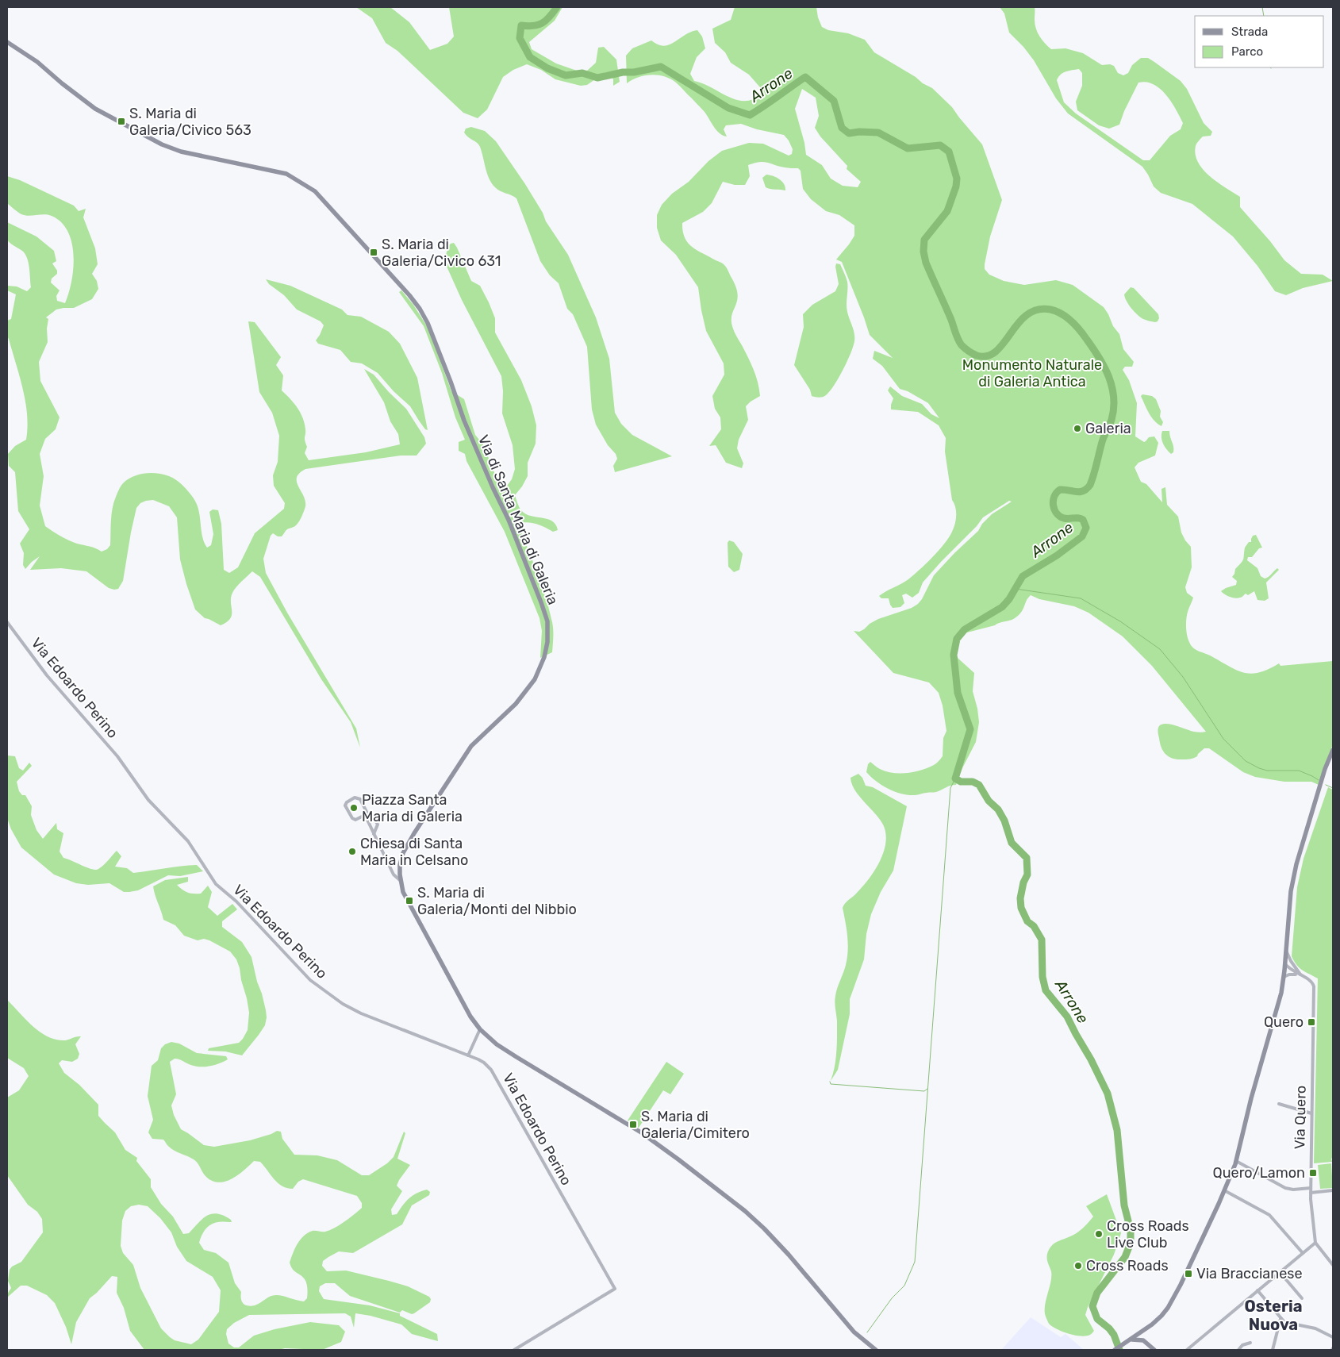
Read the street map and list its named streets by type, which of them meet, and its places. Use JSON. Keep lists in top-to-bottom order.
{
  "streets": {
    "street": ["Via di Santa Maria di Galeria", "Via Edoardo Perino", "Via Quero"]
  },
  "districts": ["Osteria Nuova"],
  "water": ["Arrone"],
  "parks": ["Monumento Naturale di Galeria Antica"],
  "places": {
    "transit": [
      "S. Maria di Galeria/Civico 563",
      "S. Maria di Galeria/Civico 631",
      "S. Maria di Galeria/Monti del Nibbio",
      "Quero",
      "S. Maria di Galeria/Cimitero",
      "Quero/Lamon",
      "Via Braccianese"
    ],
    "other": [
      "Galeria",
      "Piazza Santa Maria di Galeria",
      "Chiesa di Santa Maria in Celsano",
      "Cross Roads Live Club",
      "Cross Roads"
    ]
  },
  "legend": ["Strada", "Parco"]
}
